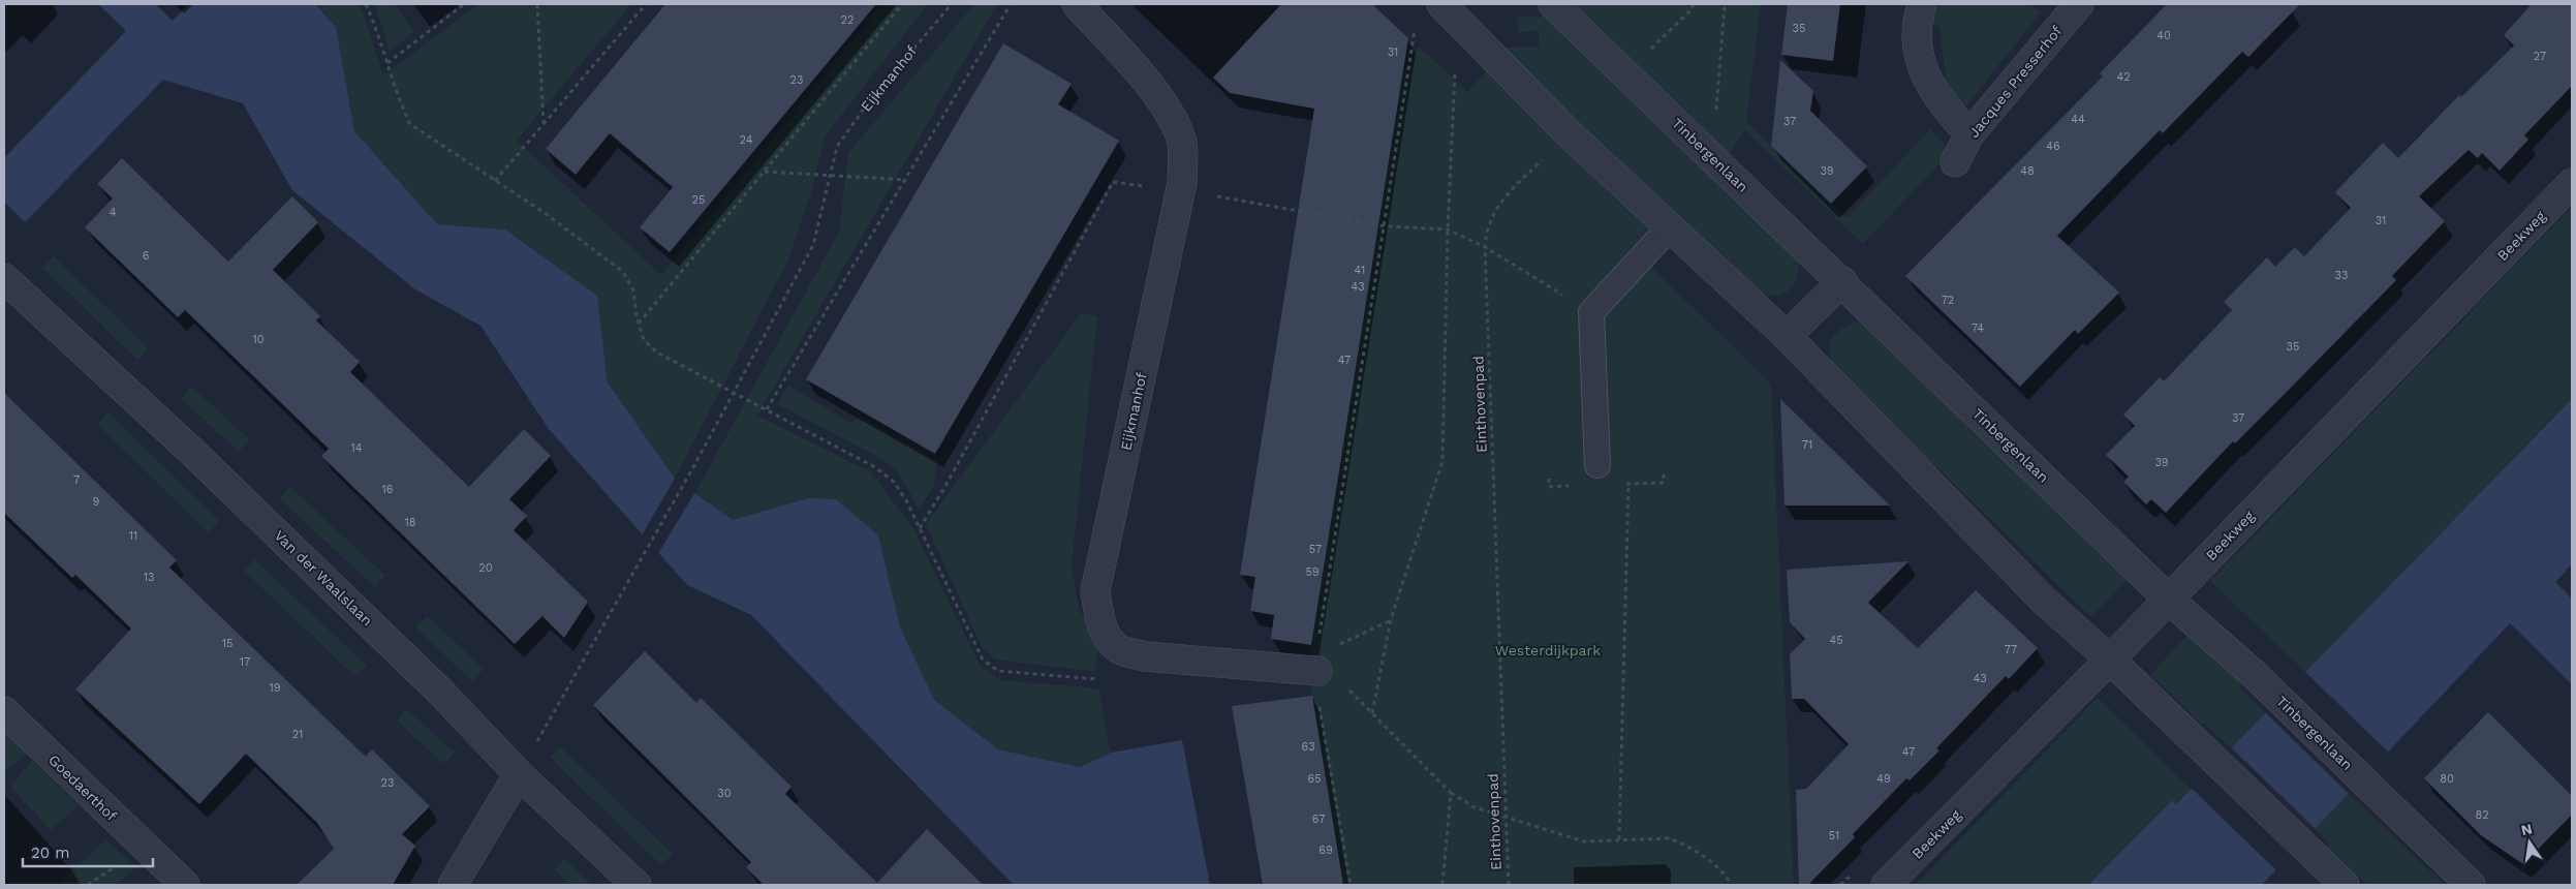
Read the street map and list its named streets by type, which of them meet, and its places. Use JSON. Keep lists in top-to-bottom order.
{
  "streets": {
    "street": [
      "Eijkmanhof",
      "Jacques Presserhof",
      "Tinbergenlaan",
      "Beekweg",
      "Van der Waalslaan",
      "Goedaerthof"
    ],
    "path": ["Einthovenpad"]
  },
  "crossings": [
    ["Eijkmanhof", "Van der Waalslaan"],
    ["Tinbergenlaan", "Beekweg"]
  ],
  "parks": ["Westerdijkpark"],
  "house_numbers": [
    "22",
    "35",
    "40",
    "31",
    "27",
    "42",
    "23",
    "44",
    "37",
    "24",
    "46",
    "39",
    "48",
    "25",
    "4",
    "31",
    "6",
    "41",
    "33",
    "43",
    "72",
    "74",
    "10",
    "35",
    "47",
    "37",
    "71",
    "14",
    "39",
    "7",
    "16",
    "9",
    "18",
    "11",
    "57",
    "20",
    "59",
    "13",
    "45",
    "15",
    "77",
    "17",
    "43",
    "19",
    "21",
    "63",
    "47",
    "65",
    "49",
    "80",
    "23",
    "30",
    "82",
    "67",
    "51",
    "69"
  ],
  "scale_bar": "20 m",
  "north": "top"
}
